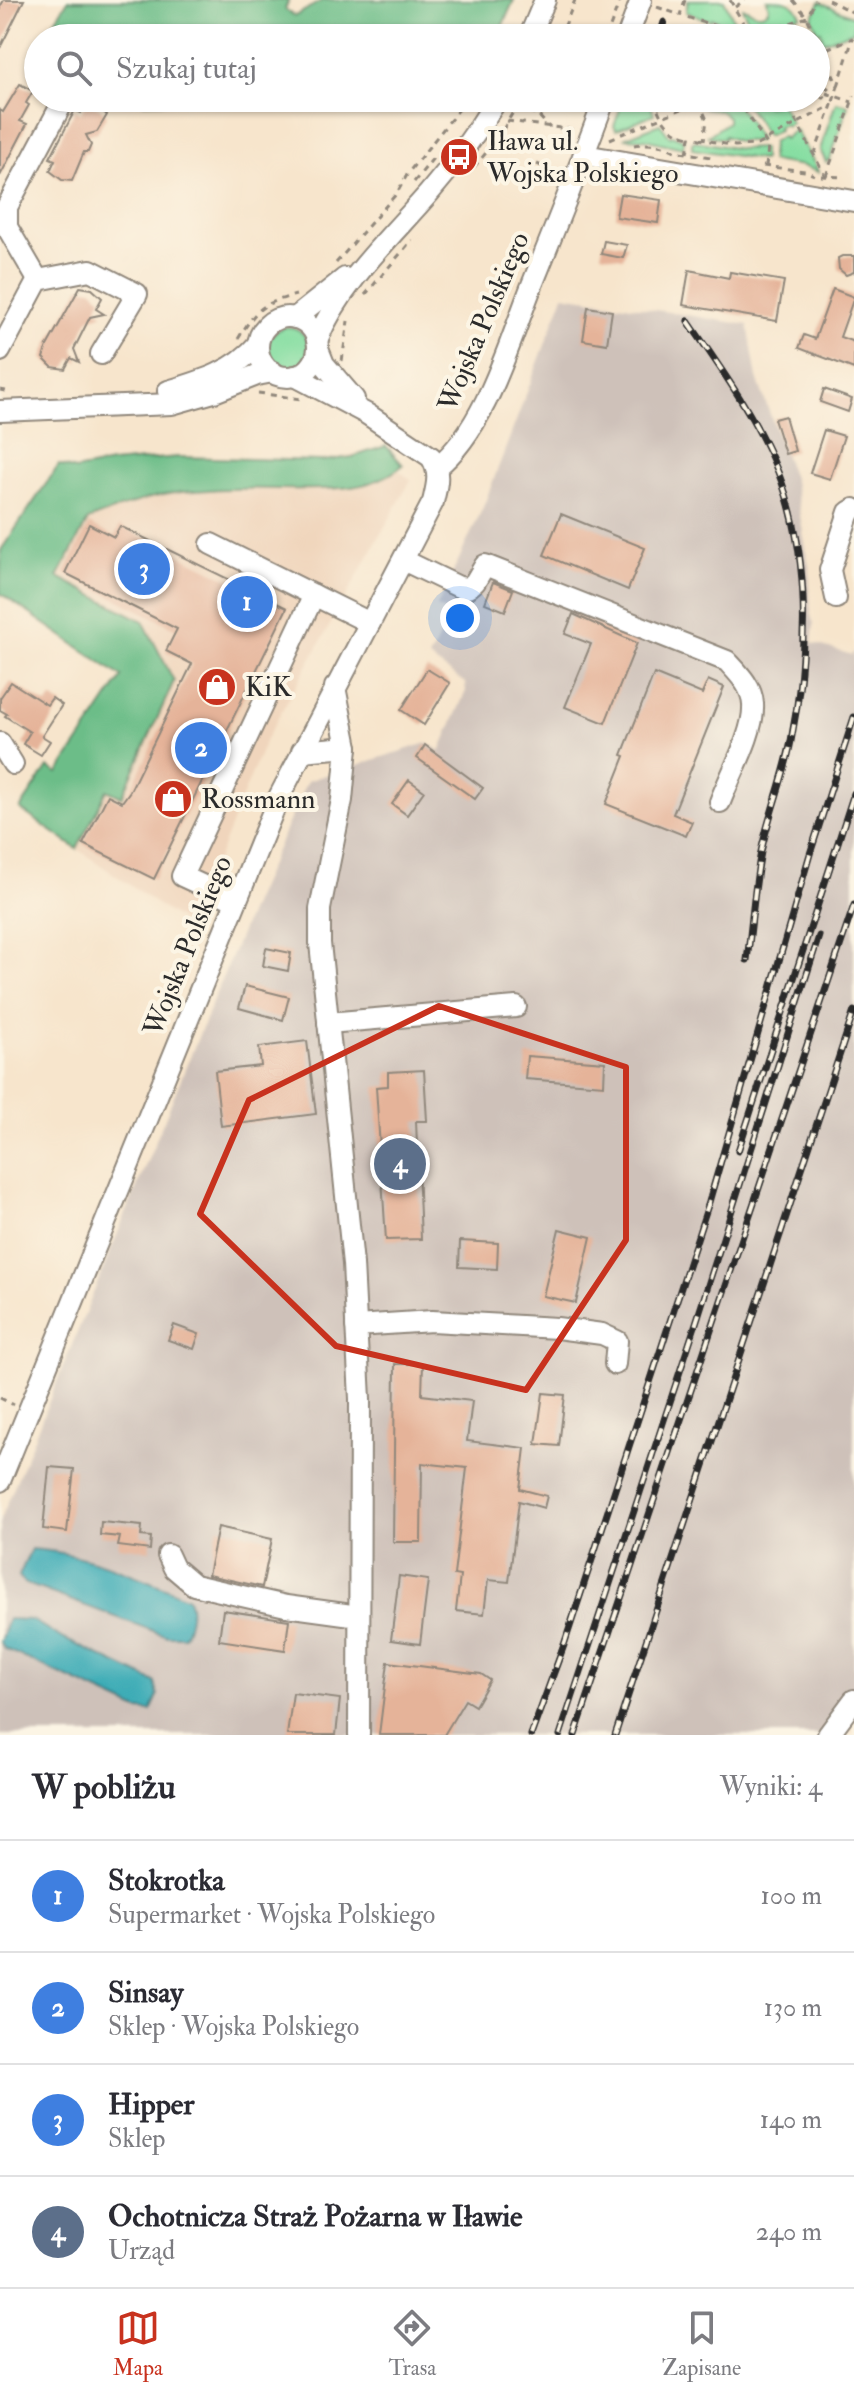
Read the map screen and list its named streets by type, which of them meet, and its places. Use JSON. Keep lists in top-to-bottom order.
{
  "streets": {
    "street": ["Wojska Polskiego"]
  },
  "places": {
    "bus stop": ["Iława ul. Wojska Polskiego"],
    "shop": ["KiK", "Rossmann"]
  },
  "page": {
    "search": "Szukaj tutaj",
    "pins": [
      "3",
      "1",
      "2",
      "4"
    ],
    "heading": ["W pobliżu", "Wyniki: 4"],
    "list": [
      {
        "mark": "1",
        "name": "Stokrotka",
        "note": "Supermarket · Wojska Polskiego",
        "value": "100 m"
      },
      {
        "mark": "2",
        "name": "Sinsay",
        "note": "Sklep · Wojska Polskiego",
        "value": "130 m"
      },
      {
        "mark": "3",
        "name": "Hipper",
        "note": "Sklep",
        "value": "140 m"
      },
      {
        "mark": "4",
        "name": "Ochotnicza Straż Pożarna w Iławie",
        "note": "Urząd",
        "value": "240 m"
      }
    ],
    "nav": ["Mapa", "Trasa", "Zapisane"]
  }
}
